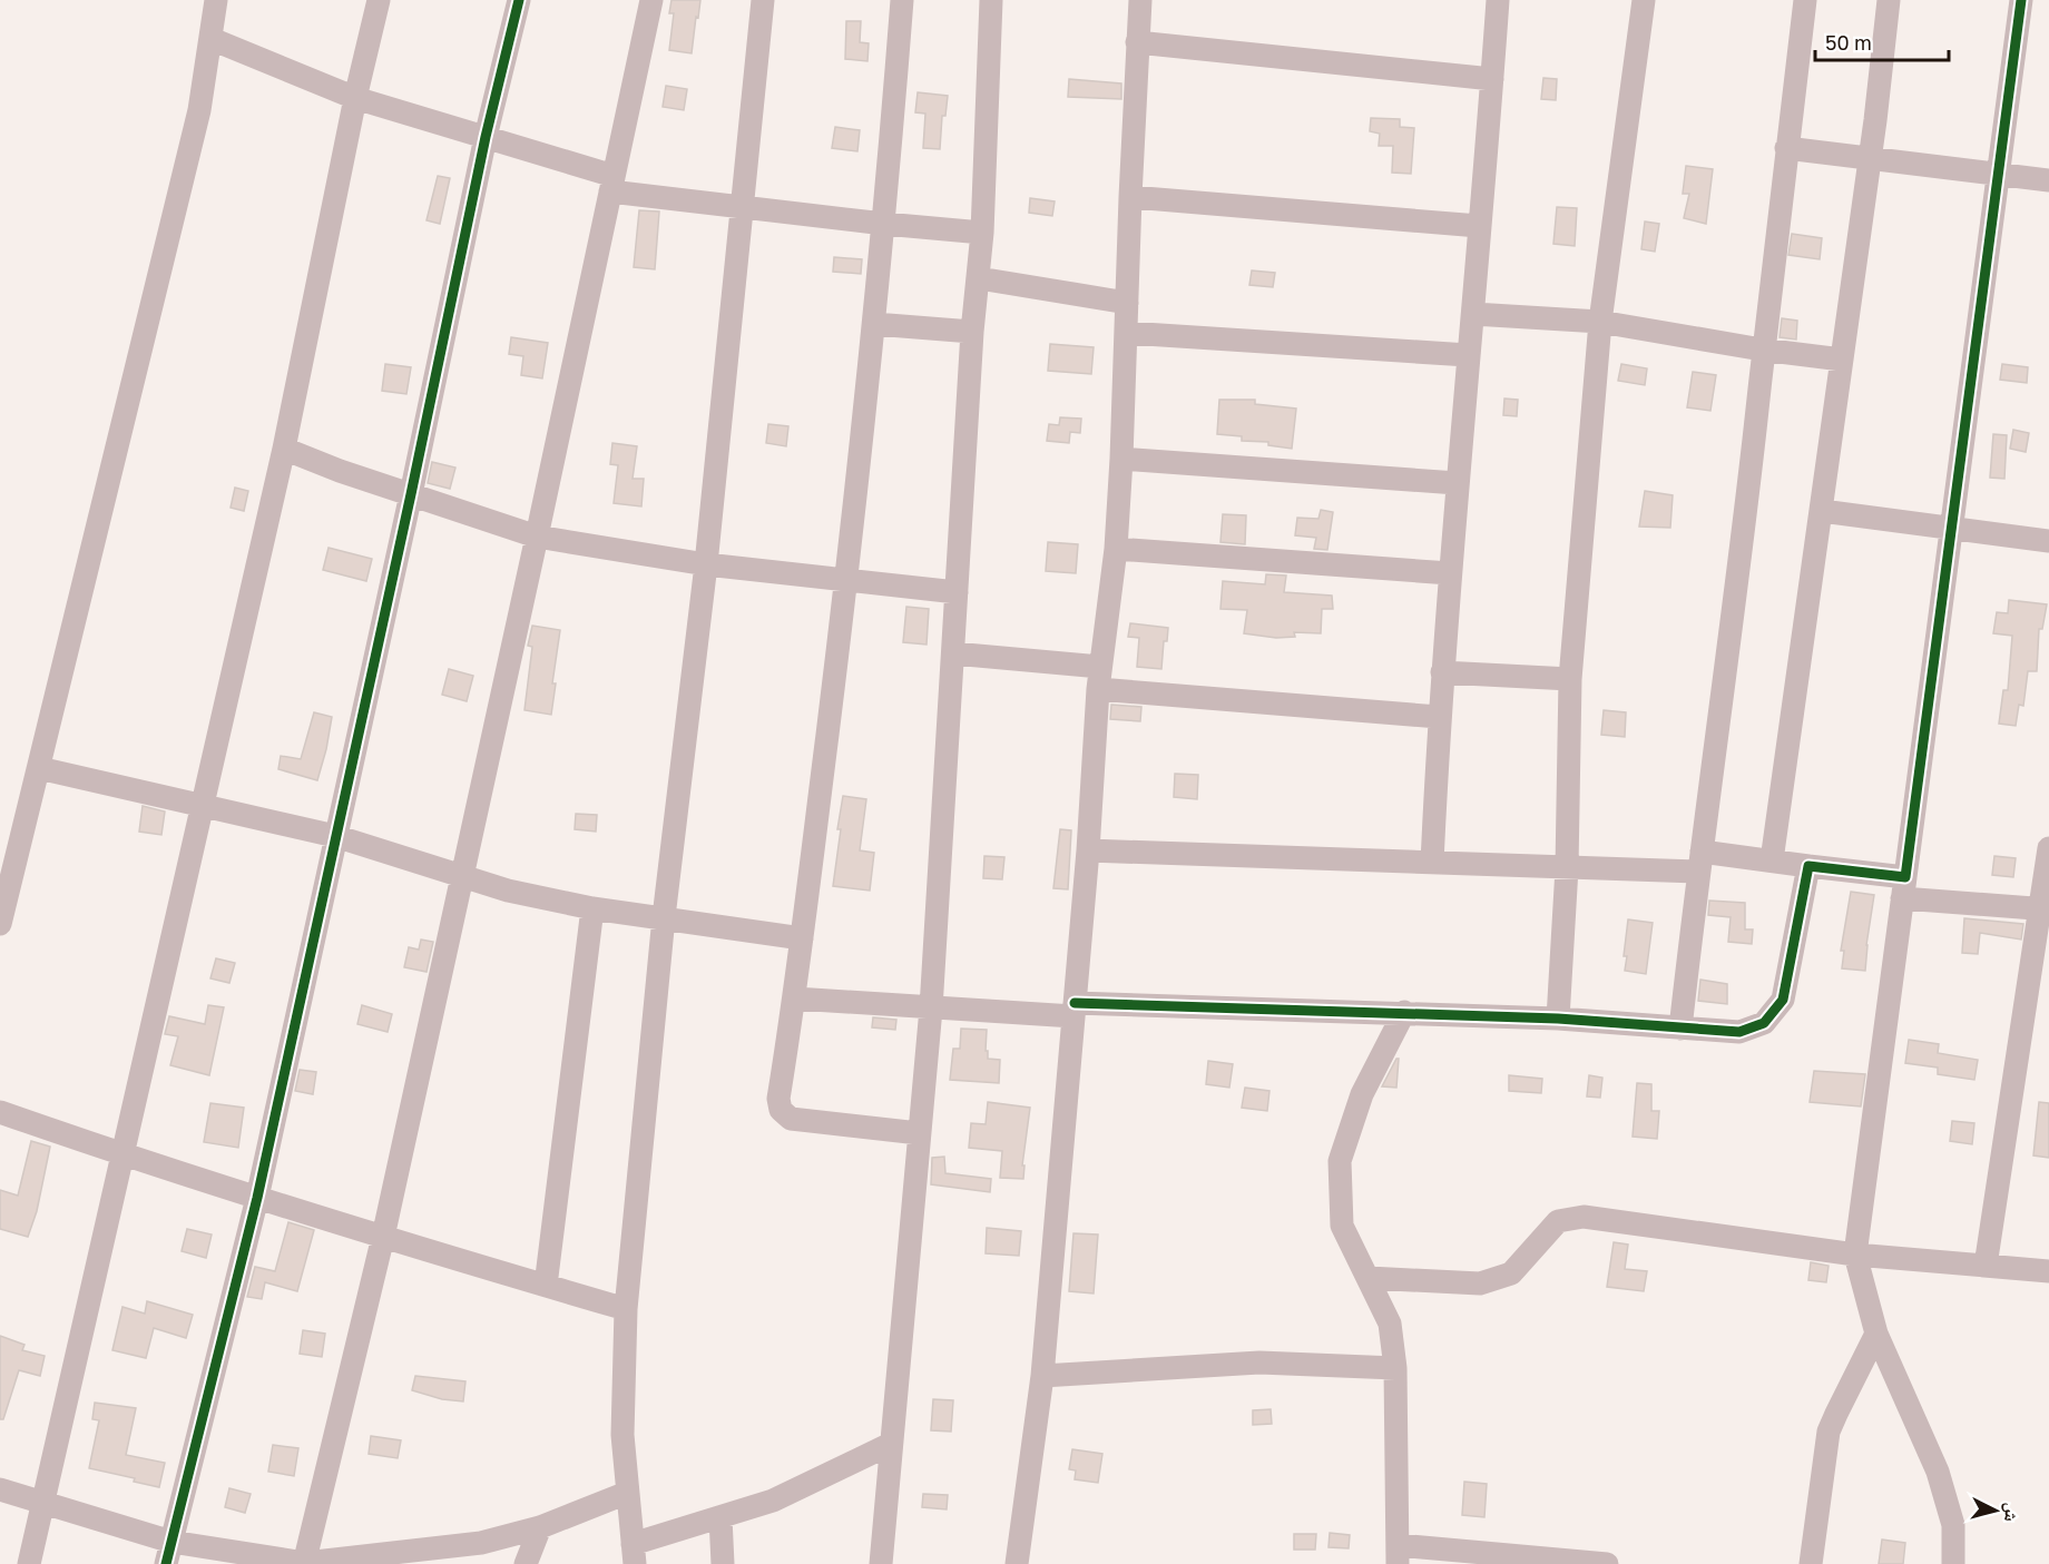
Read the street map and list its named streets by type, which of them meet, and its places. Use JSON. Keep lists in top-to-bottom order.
{
  "scale_bar": "50 m",
  "north": "right"
}
